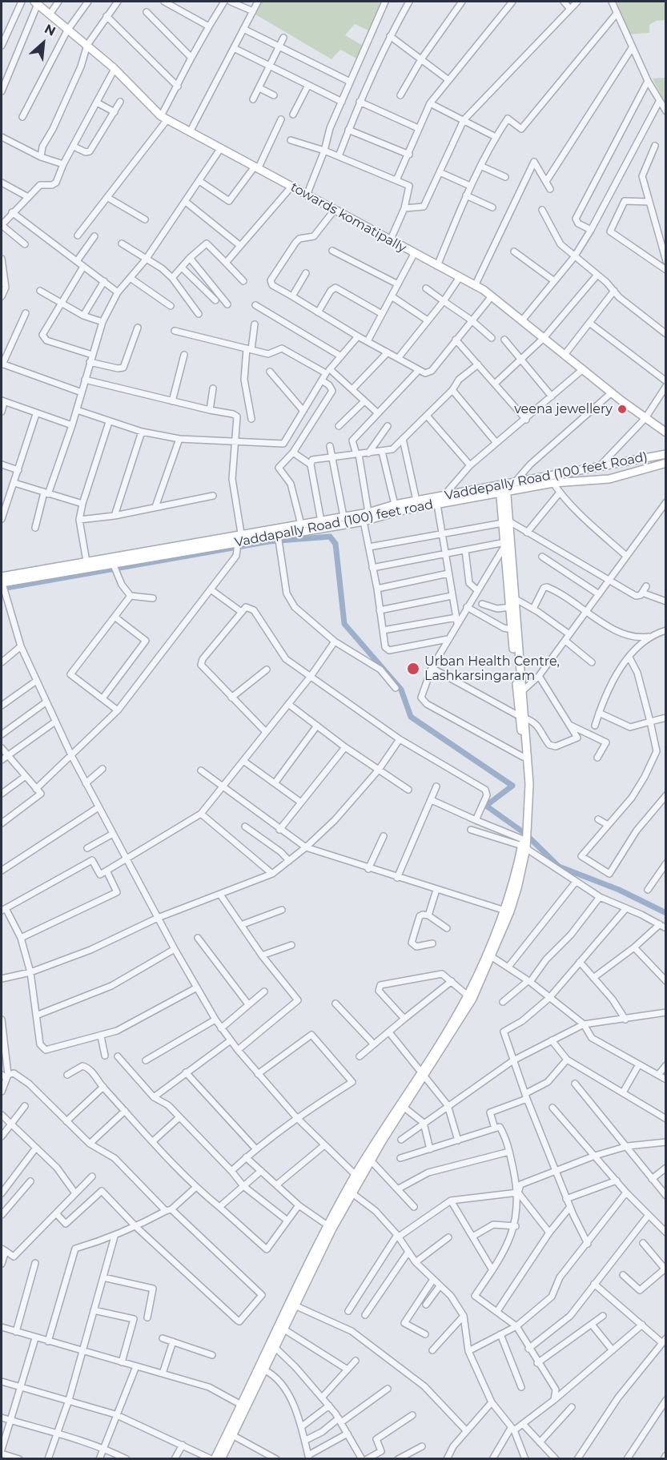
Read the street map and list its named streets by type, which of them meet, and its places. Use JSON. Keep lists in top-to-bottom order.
{
  "streets": {
    "street": ["towards komatipally", "Vaddepally Road (100 feet Road)", "Vaddapally Road (100) feet road"]
  },
  "crossings": [
    ["Vaddepally Road (100 feet Road)", "Vaddapally Road (100) feet road"]
  ],
  "places": ["veena jewellery", "Urban Health Centre, Lashkarsingaram"],
  "north": "top right"
}
